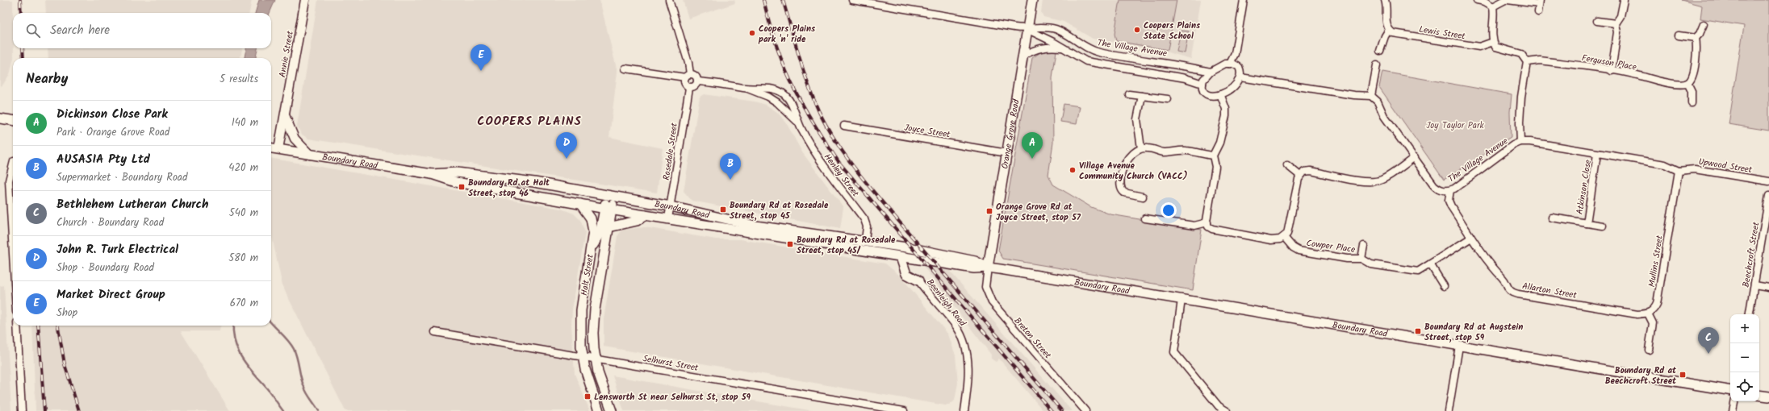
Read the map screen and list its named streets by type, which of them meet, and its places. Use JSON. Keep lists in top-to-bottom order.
{
  "streets": {
    "main road": ["Orange Grove Road", "Boundary Road", "Halt Street"],
    "street": [
      "Lewis Street",
      "The Village Avenue",
      "Annie Street",
      "Ferguson Place",
      "Joyce Street",
      "Rosedale Street",
      "Upwood Street",
      "Henley Street",
      "Atkinson Close",
      "Cowper Place",
      "Beechcroft Street",
      "Mullins Street",
      "Allarton Street",
      "Beenleigh Road",
      "Breton Street",
      "Selhurst Street"
    ]
  },
  "crossings": [
    ["The Village Avenue", "Orange Grove Road"],
    ["The Village Avenue", "Upwood Street"],
    ["The Village Avenue", "Atkinson Close"],
    ["The Village Avenue", "Mullins Street"],
    ["The Village Avenue", "Allarton Street"],
    ["Annie Street", "Boundary Road"],
    ["Joyce Street", "Orange Grove Road"],
    ["Orange Grove Road", "Boundary Road"],
    ["Orange Grove Road", "Breton Street"],
    ["Rosedale Street", "Boundary Road"],
    ["Rosedale Street", "Henley Street"],
    ["Boundary Road", "Henley Street"],
    ["Boundary Road", "Halt Street"],
    ["Boundary Road", "Breton Street"],
    ["Upwood Street", "Mullins Street"],
    ["Cowper Place", "Allarton Street"],
    ["Mullins Street", "Allarton Street"],
    ["Halt Street", "Selhurst Street"]
  ],
  "districts": ["COOPERS PLAINS"],
  "parks": ["Joy Taylor Park"],
  "places": {
    "other": ["Coopers Plains State School", "Coopers Plains park 'n' ride", "Village Avenue Community Church (VACC)"],
    "transit": [
      "Boundary Rd at Halt Street, stop 46",
      "Boundary Rd at Rosedale Street, stop 45",
      "Orange Grove Rd at Joyce Street, stop 57",
      "Boundary Rd at Rosedale Street, stop 45/",
      "Boundary Rd at Augstein Street, stop 59",
      "Boundary Rd at Beechcroft Street",
      "Lensworth St near Selhurst St, stop 59"
    ]
  },
  "page": {
    "search": "Search here",
    "pins": [
      "E",
      "A",
      "D",
      "B",
      "C"
    ],
    "heading": ["Nearby", "5 results"],
    "list": [
      {
        "mark": "A",
        "name": "Dickinson Close Park",
        "note": "Park · Orange Grove Road",
        "value": "140 m"
      },
      {
        "mark": "B",
        "name": "AUSASIA Pty Ltd",
        "note": "Supermarket · Boundary Road",
        "value": "420 m"
      },
      {
        "mark": "C",
        "name": "Bethlehem Lutheran Church",
        "note": "Church · Boundary Road",
        "value": "540 m"
      },
      {
        "mark": "D",
        "name": "John R. Turk Electrical",
        "note": "Shop · Boundary Road",
        "value": "580 m"
      },
      {
        "mark": "E",
        "name": "Market Direct Group",
        "note": "Shop",
        "value": "670 m"
      }
    ],
    "map_buttons": ["+", "−"]
  }
}
